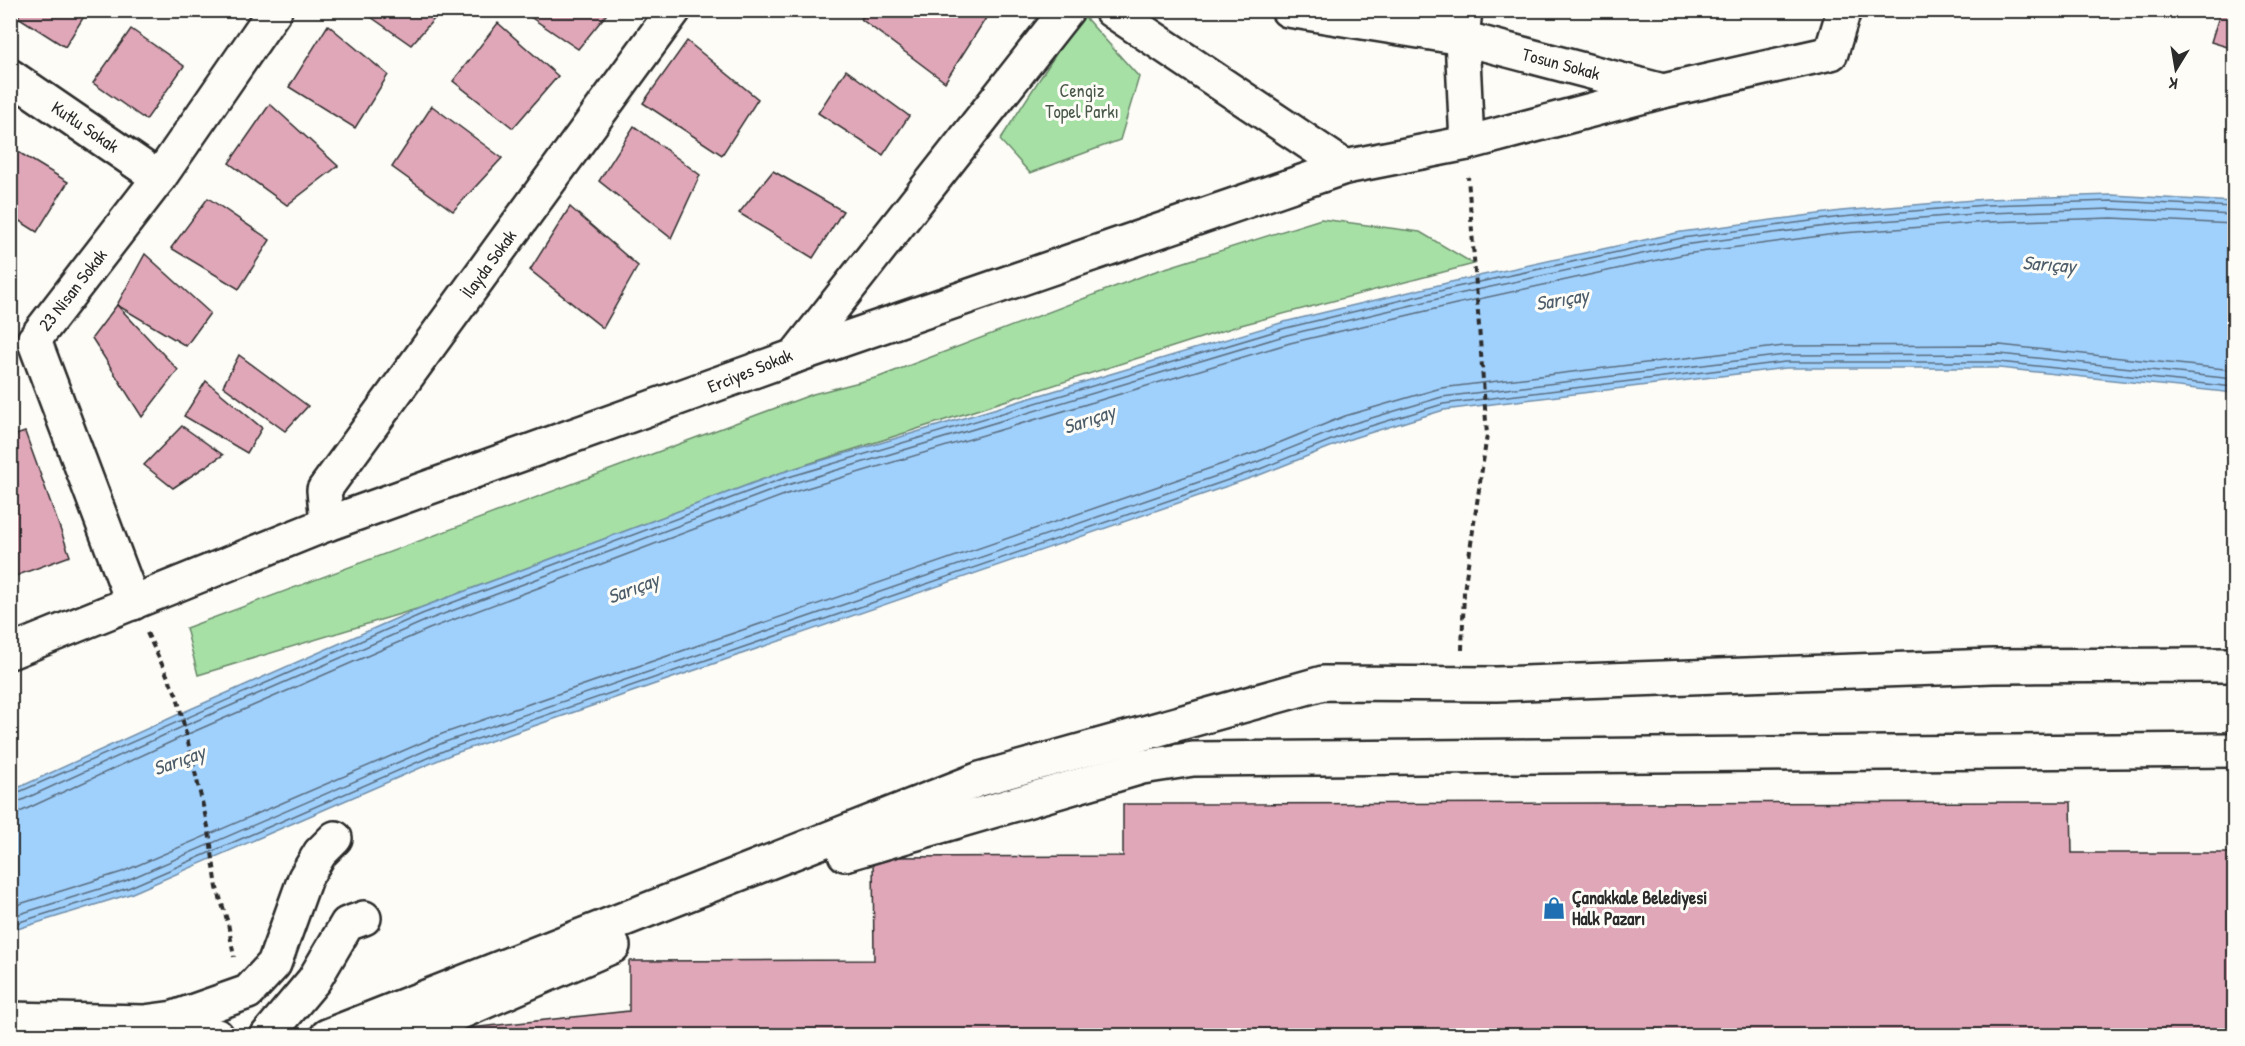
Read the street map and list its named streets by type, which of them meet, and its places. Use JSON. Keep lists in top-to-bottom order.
{
  "streets": {
    "street": [
      "Tosun Sokak",
      "Kutlu Sokak",
      "İlayda Sokak",
      "23 Nisan Sokak",
      "Erciyes Sokak"
    ]
  },
  "crossings": [
    ["Kutlu Sokak", "23 Nisan Sokak"],
    ["İlayda Sokak", "Erciyes Sokak"],
    ["23 Nisan Sokak", "Erciyes Sokak"]
  ],
  "water": ["Sarıçay"],
  "parks": ["Cengiz Topel Parkı"],
  "places": {
    "shop": ["Çanakkale Belediyesi Halk Pazarı"]
  },
  "north": "bottom"
}
